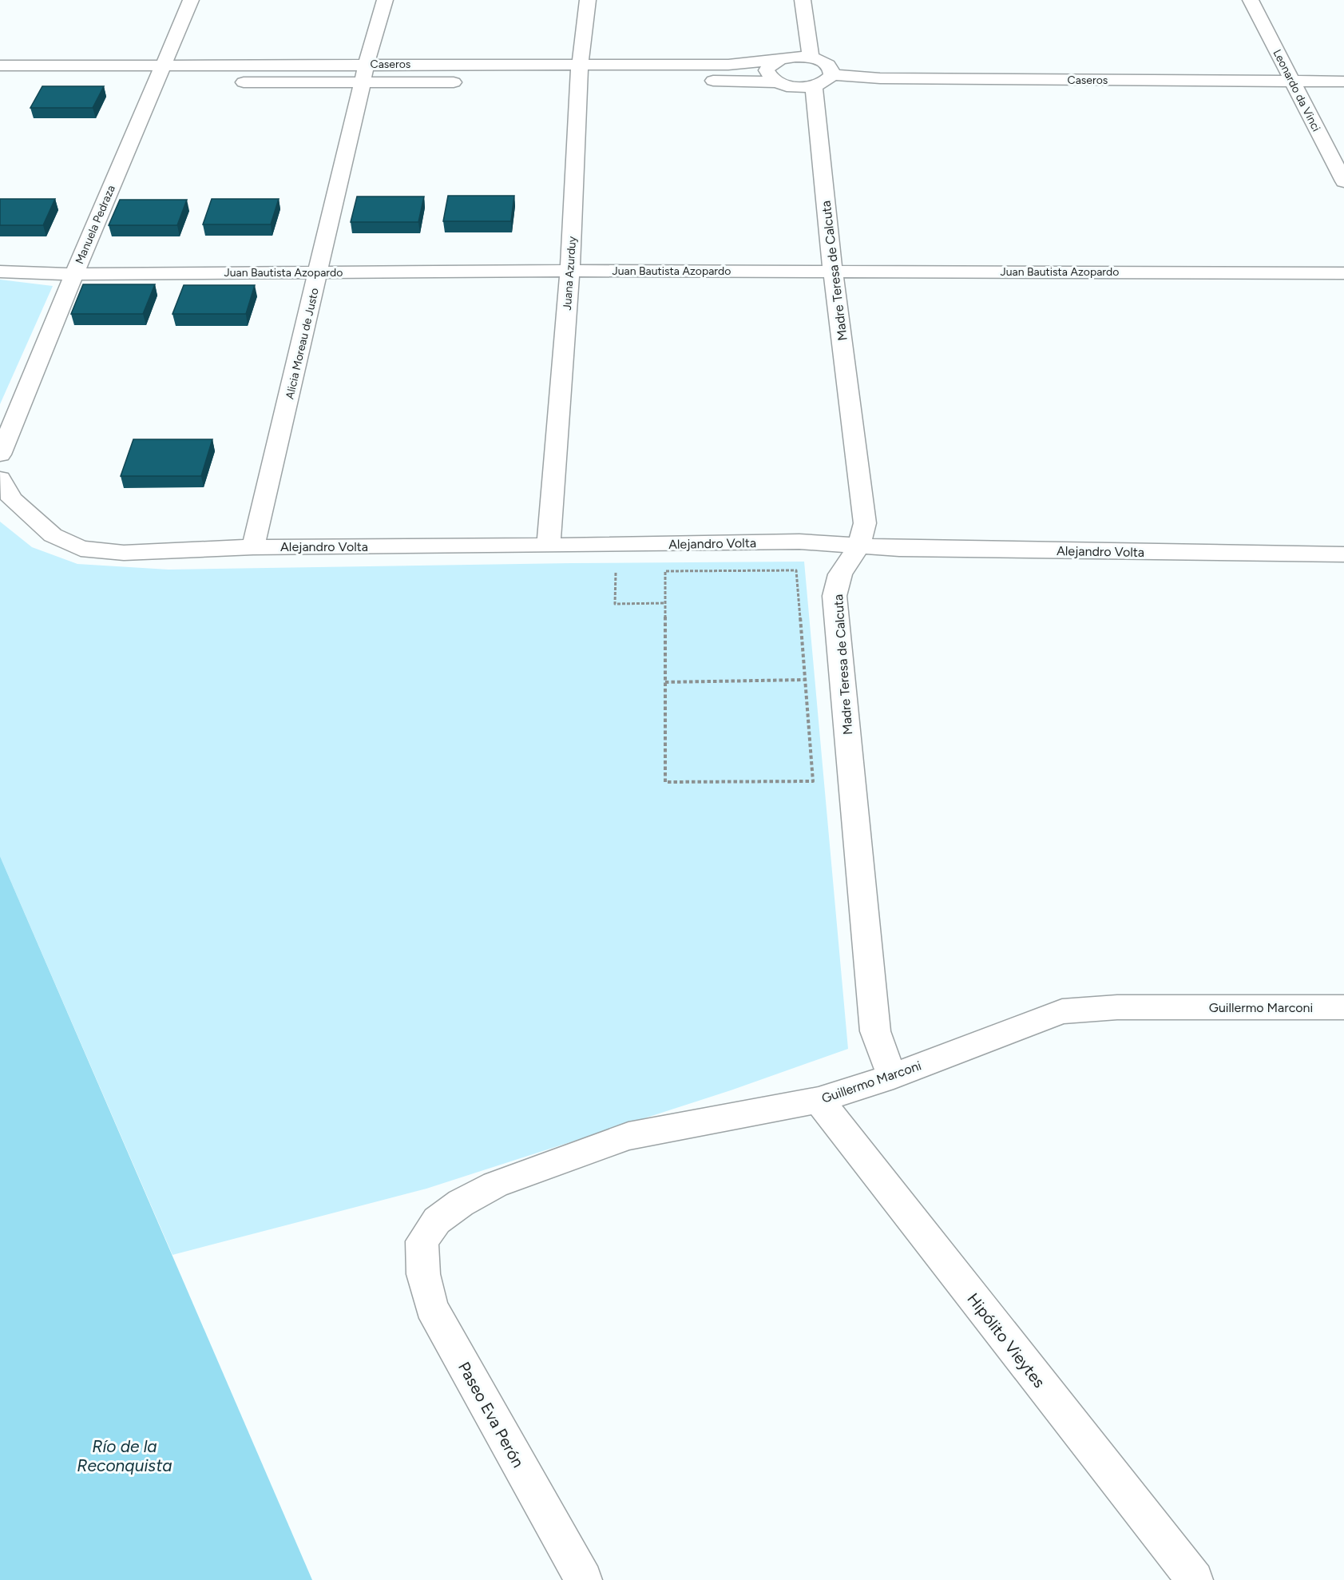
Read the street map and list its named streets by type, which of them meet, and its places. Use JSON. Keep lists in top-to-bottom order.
{
  "streets": {
    "street": [
      "Caseros",
      "Leonardo da Vinci",
      "Manuela Pedraza",
      "Juan Bautista Azopardo",
      "Madre Teresa de Calcuta",
      "Juana Azurduy",
      "Alicia Moreau de Justo",
      "Alejandro Volta",
      "Guillermo Marconi",
      "Hipólito Vieytes",
      "Paseo Eva Perón"
    ]
  },
  "crossings": [
    ["Caseros", "Leonardo da Vinci"],
    ["Caseros", "Manuela Pedraza"],
    ["Caseros", "Madre Teresa de Calcuta"],
    ["Caseros", "Juana Azurduy"],
    ["Caseros", "Alicia Moreau de Justo"],
    ["Manuela Pedraza", "Juan Bautista Azopardo"],
    ["Juan Bautista Azopardo", "Madre Teresa de Calcuta"],
    ["Juan Bautista Azopardo", "Juana Azurduy"],
    ["Juan Bautista Azopardo", "Alicia Moreau de Justo"],
    ["Madre Teresa de Calcuta", "Alejandro Volta"],
    ["Madre Teresa de Calcuta", "Guillermo Marconi"],
    ["Juana Azurduy", "Alejandro Volta"],
    ["Alicia Moreau de Justo", "Alejandro Volta"],
    ["Guillermo Marconi", "Hipólito Vieytes"],
    ["Guillermo Marconi", "Paseo Eva Perón"]
  ],
  "water": ["Río de la Reconquista"]
}
